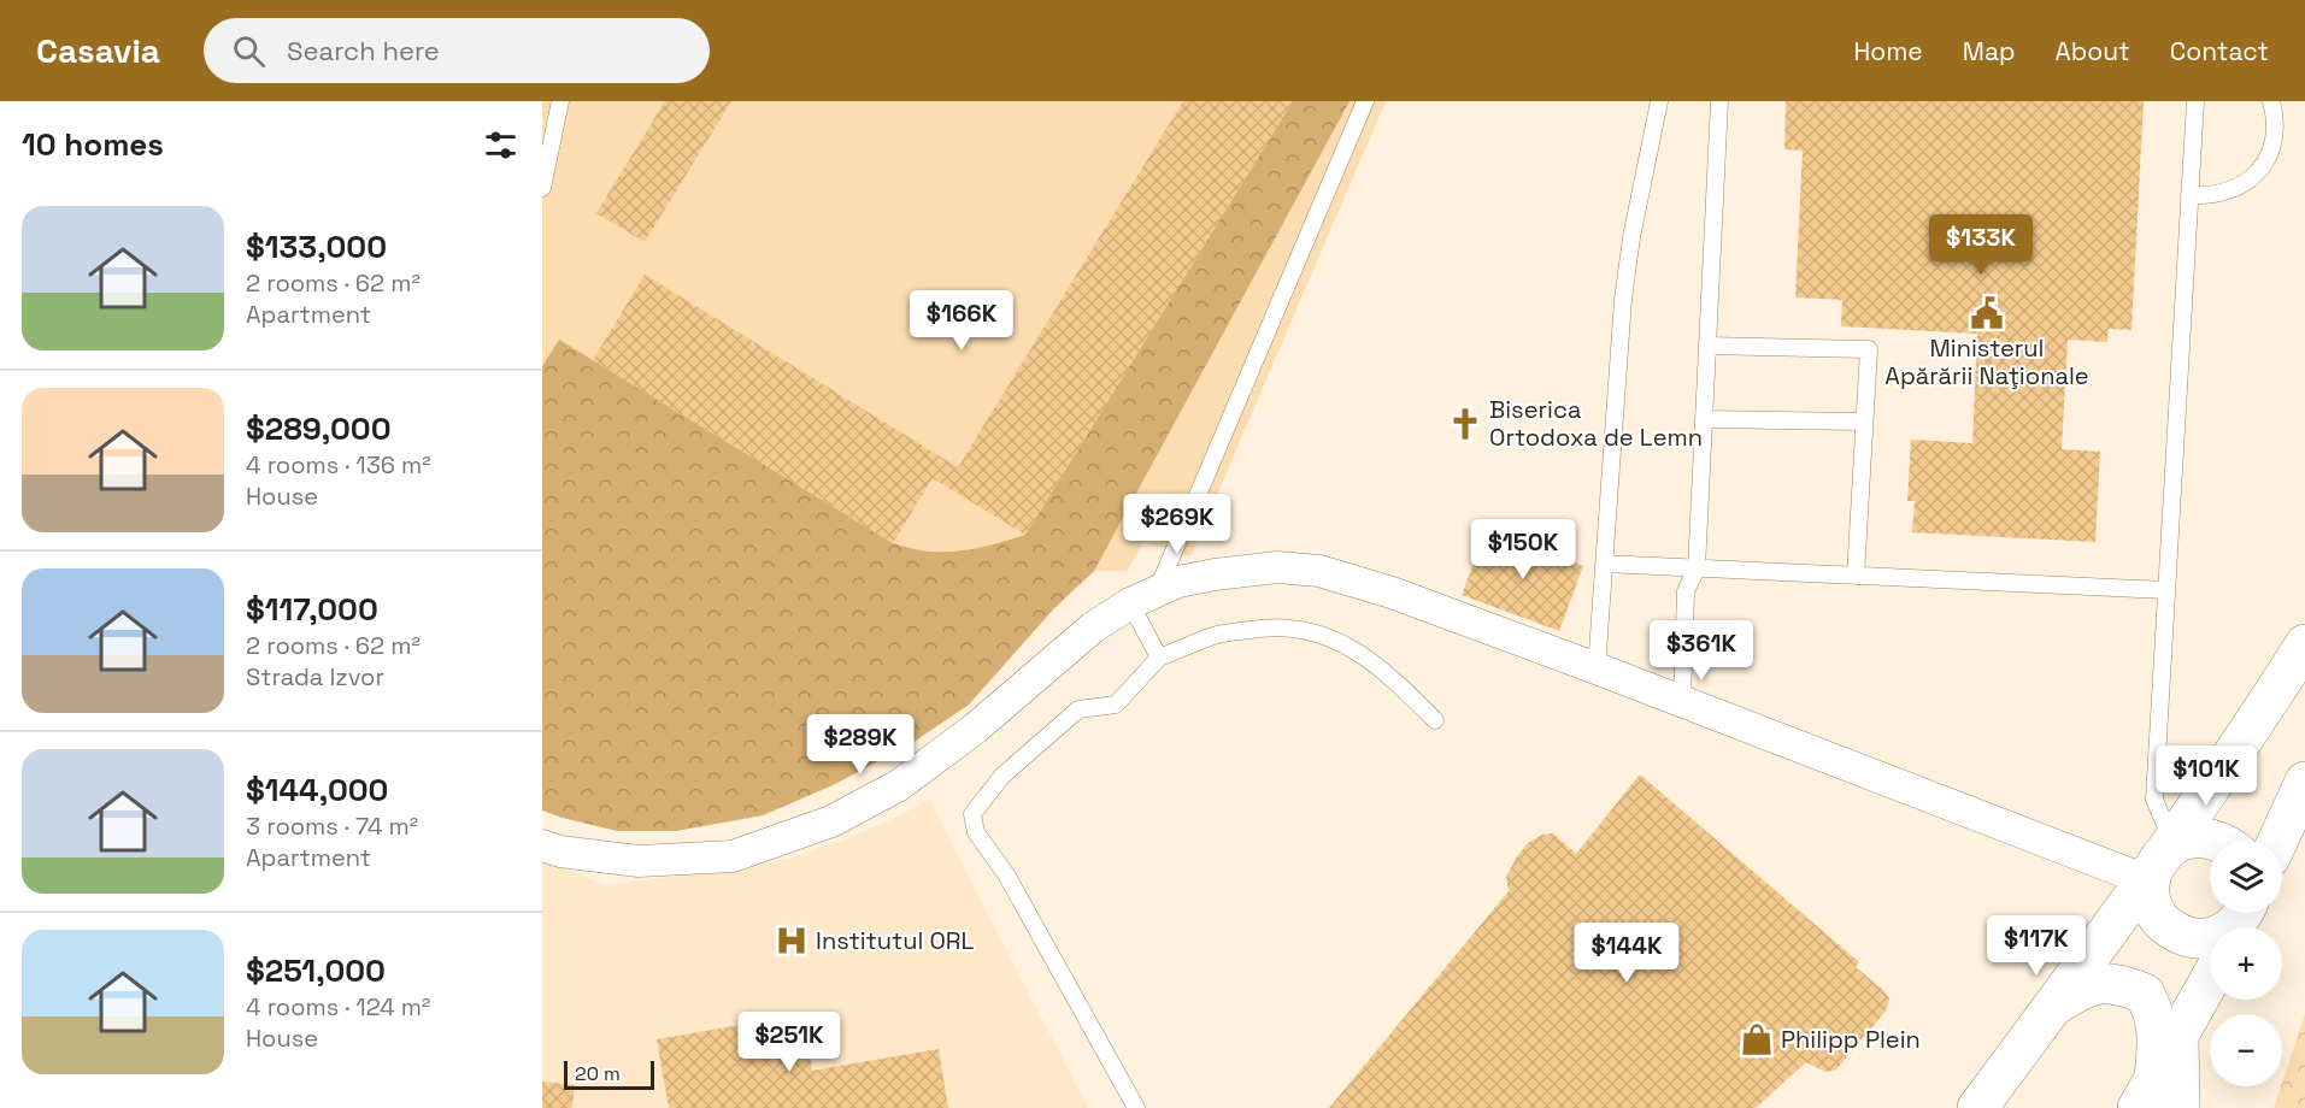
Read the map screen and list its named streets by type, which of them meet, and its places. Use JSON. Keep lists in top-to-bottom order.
{
  "places": {
    "public building": ["Ministerul Apărării Naţionale"],
    "church": ["Biserica Ortodoxa de Lemn"],
    "hospital": ["Institutul ORL"],
    "shop": ["Philipp Plein"]
  },
  "scale_bar": "20 m",
  "page": {
    "header": "Casavia",
    "search": "Search here",
    "nav": [
      "Home",
      "Map",
      "About",
      "Contact"
    ],
    "heading": "10 homes",
    "list": [
      {
        "name": "$133,000",
        "note": "2 rooms · 62 m² · Apartment"
      },
      {
        "name": "$289,000",
        "note": "4 rooms · 136 m² · House"
      },
      {
        "name": "$117,000",
        "note": "2 rooms · 62 m² · Strada Izvor"
      },
      {
        "name": "$144,000",
        "note": "3 rooms · 74 m² · Apartment"
      },
      {
        "name": "$251,000",
        "note": "4 rooms · 124 m² · House"
      }
    ],
    "price": [
      "$133K",
      "$166K",
      "$269K",
      "$150K",
      "$361K",
      "$289K",
      "$101K",
      "$117K",
      "$144K",
      "$251K"
    ],
    "map_buttons": ["+", "−"],
    "scale": "20 m"
  }
}
